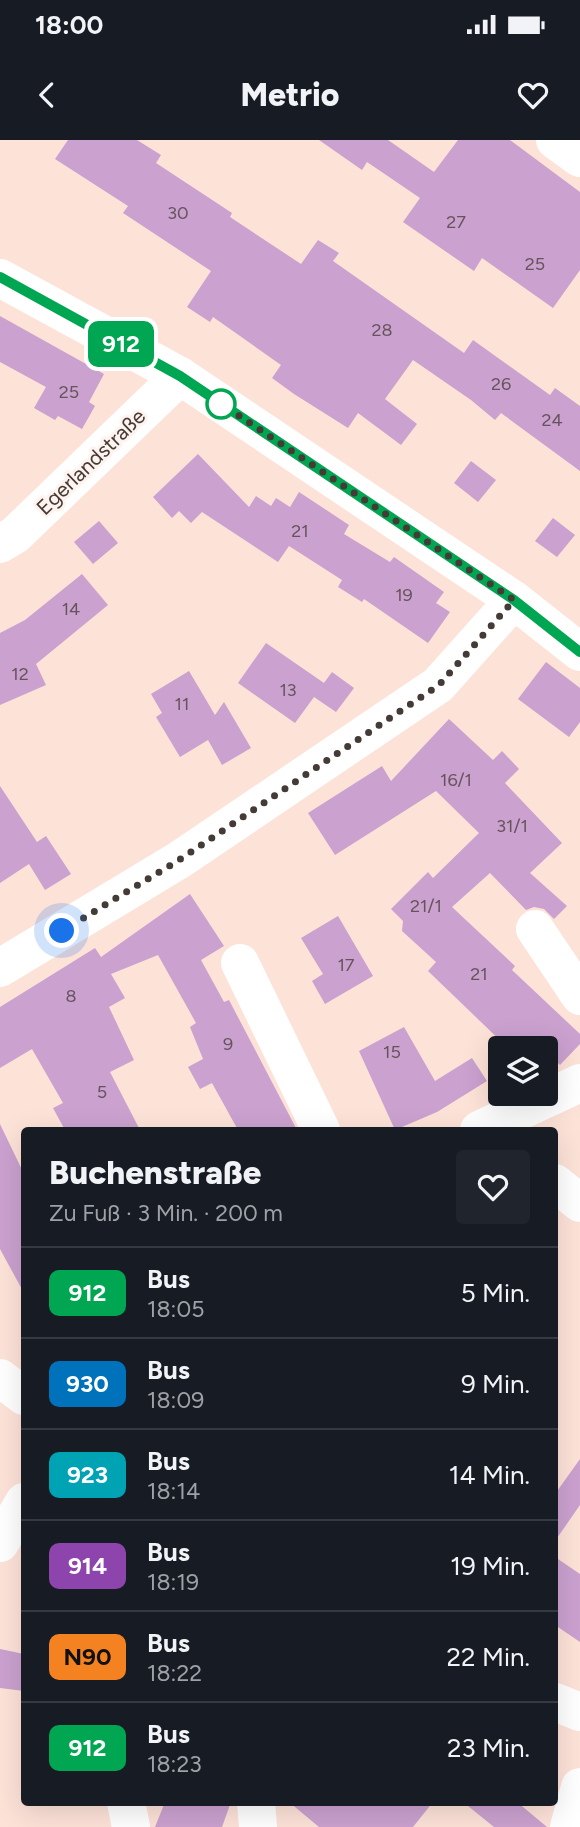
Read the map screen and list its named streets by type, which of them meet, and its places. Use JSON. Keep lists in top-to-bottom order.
{
  "streets": {
    "street": ["Egerlandstraße"]
  },
  "lines": ["bus line 912"],
  "house_numbers": [
    "30",
    "27",
    "25",
    "28",
    "26",
    "25",
    "24",
    "21",
    "19",
    "14",
    "12",
    "13",
    "11",
    "16/1",
    "31/1",
    "21/1",
    "17",
    "21",
    "8",
    "9",
    "15",
    "5"
  ],
  "page": {
    "status": "18:00",
    "header": "Metrio",
    "on_map": "912",
    "heading": ["Buchenstraße", "Zu Fuß · 3 Min. · 200 m"],
    "list": [
      {
        "mark": "912",
        "name": "Bus",
        "note": "18:05",
        "value": "5 Min."
      },
      {
        "mark": "930",
        "name": "Bus",
        "note": "18:09",
        "value": "9 Min."
      },
      {
        "mark": "923",
        "name": "Bus",
        "note": "18:14",
        "value": "14 Min."
      },
      {
        "mark": "914",
        "name": "Bus",
        "note": "18:19",
        "value": "19 Min."
      },
      {
        "mark": "N90",
        "name": "Bus",
        "note": "18:22",
        "value": "22 Min."
      },
      {
        "mark": "912",
        "name": "Bus",
        "note": "18:23",
        "value": "23 Min."
      }
    ]
  }
}
